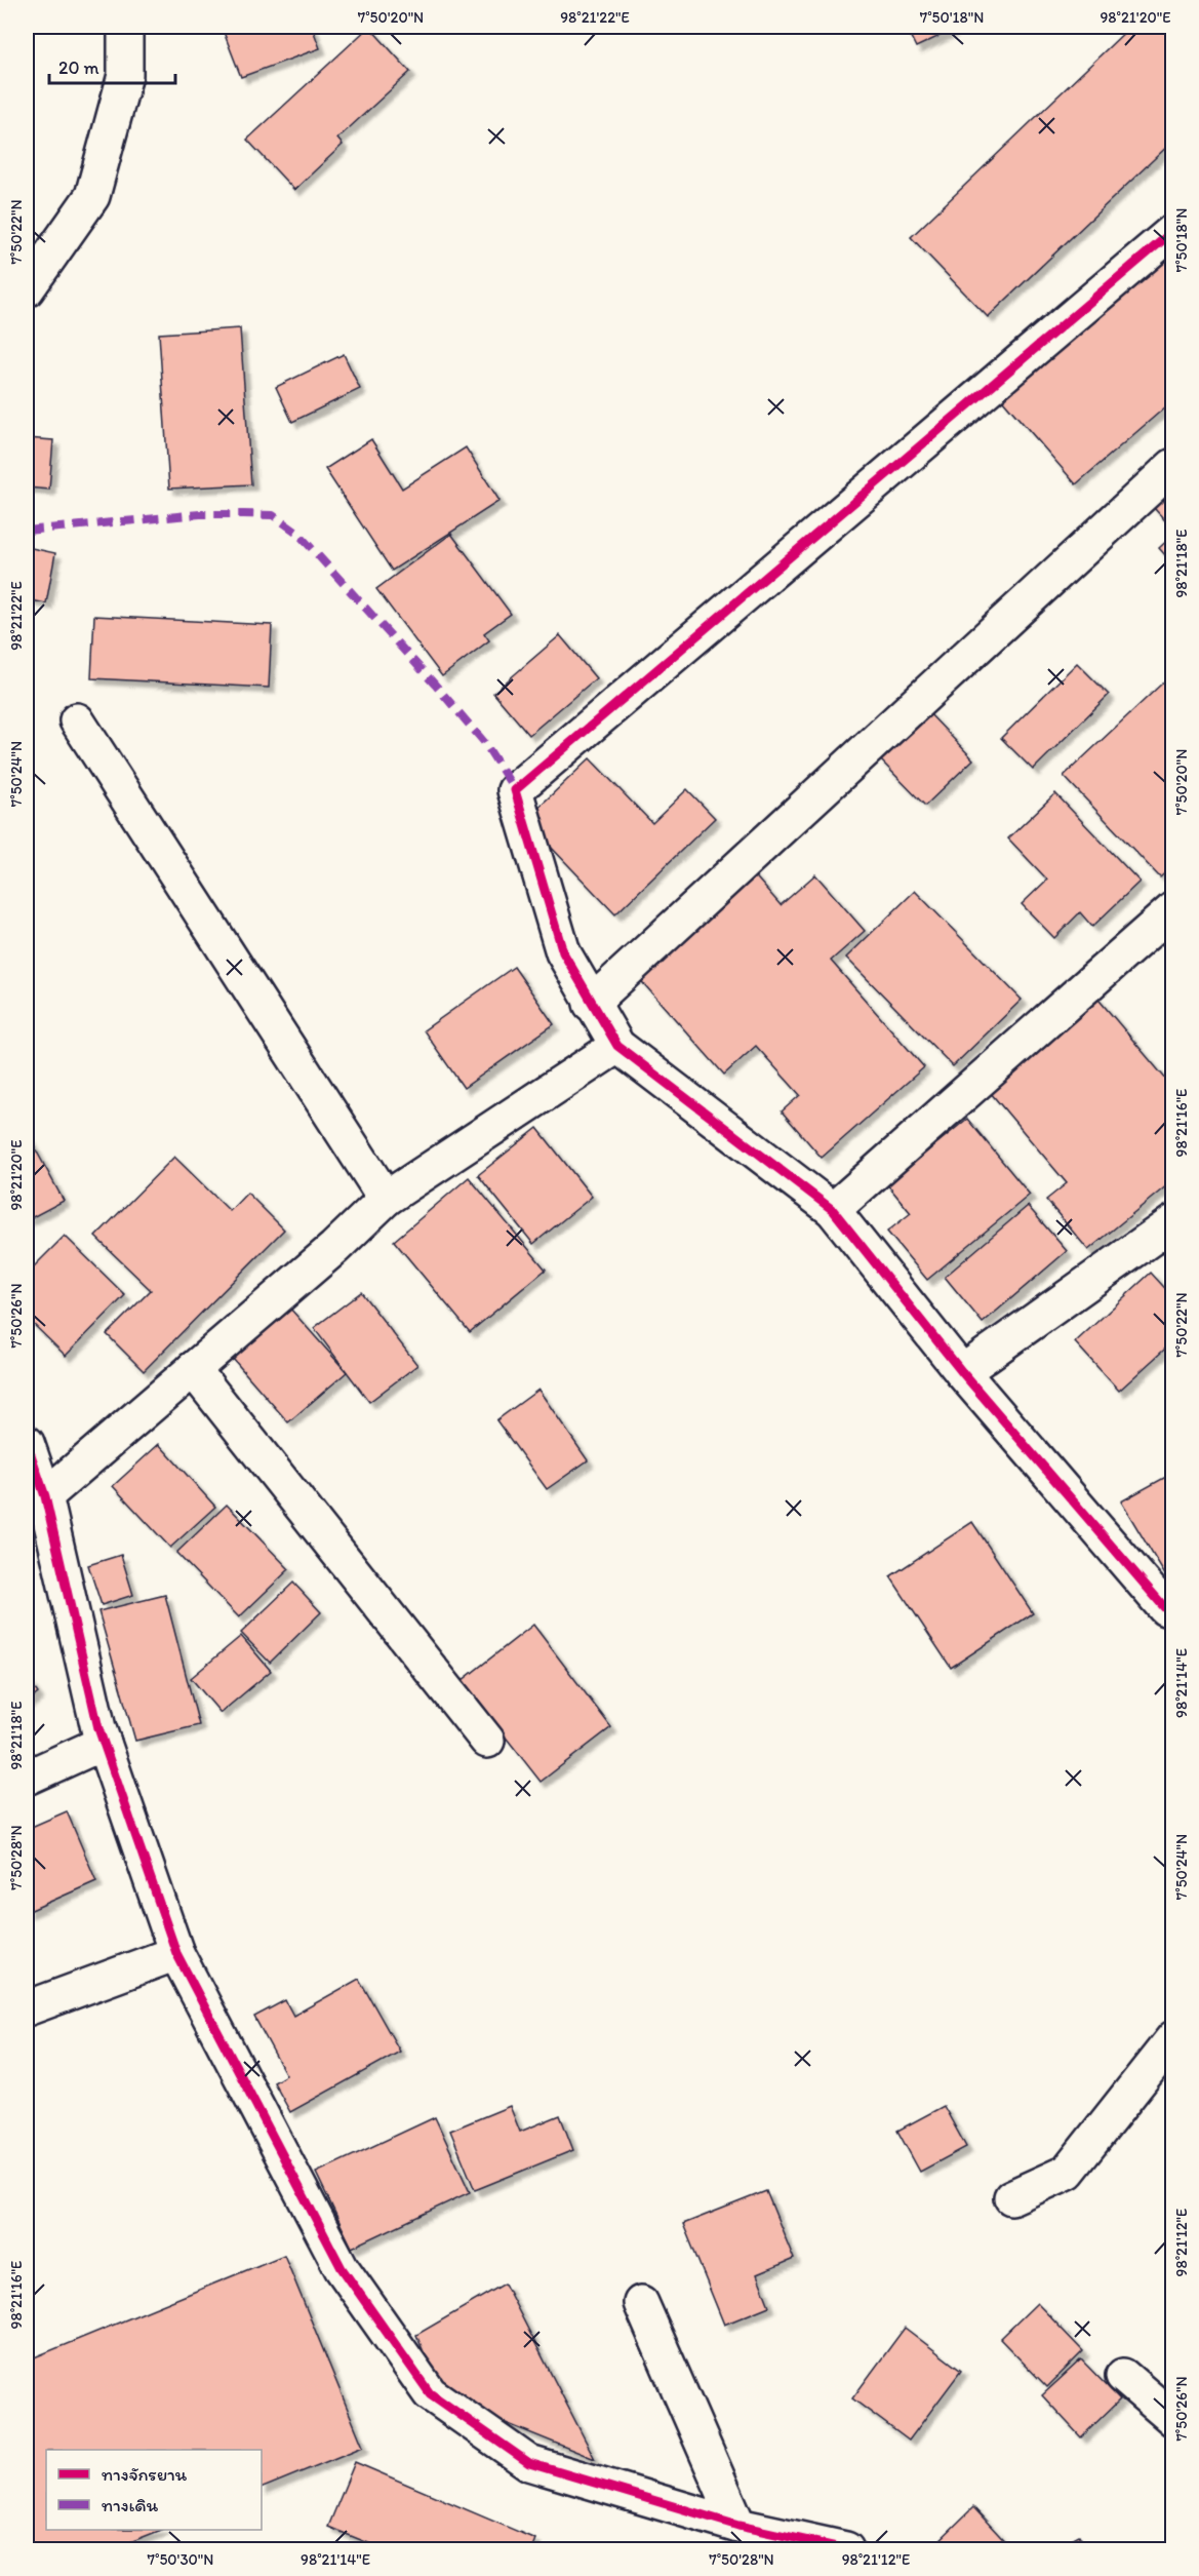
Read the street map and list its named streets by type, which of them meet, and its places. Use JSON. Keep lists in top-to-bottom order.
{
  "legend": ["ทางจักรยาน", "ทางเดิน"],
  "scale_bar": "20 m",
  "coordinates": [
    "7°50'20\"N",
    "98°21'22\"E",
    "7°50'18\"N",
    "98°21'20\"E",
    "7°50'22\"N",
    "98°21'18\"E",
    "7°50'24\"N",
    "98°21'16\"E",
    "7°50'26\"N",
    "98°21'14\"E",
    "7°50'28\"N",
    "98°21'12\"E",
    "7°50'30\"N"
  ]
}
